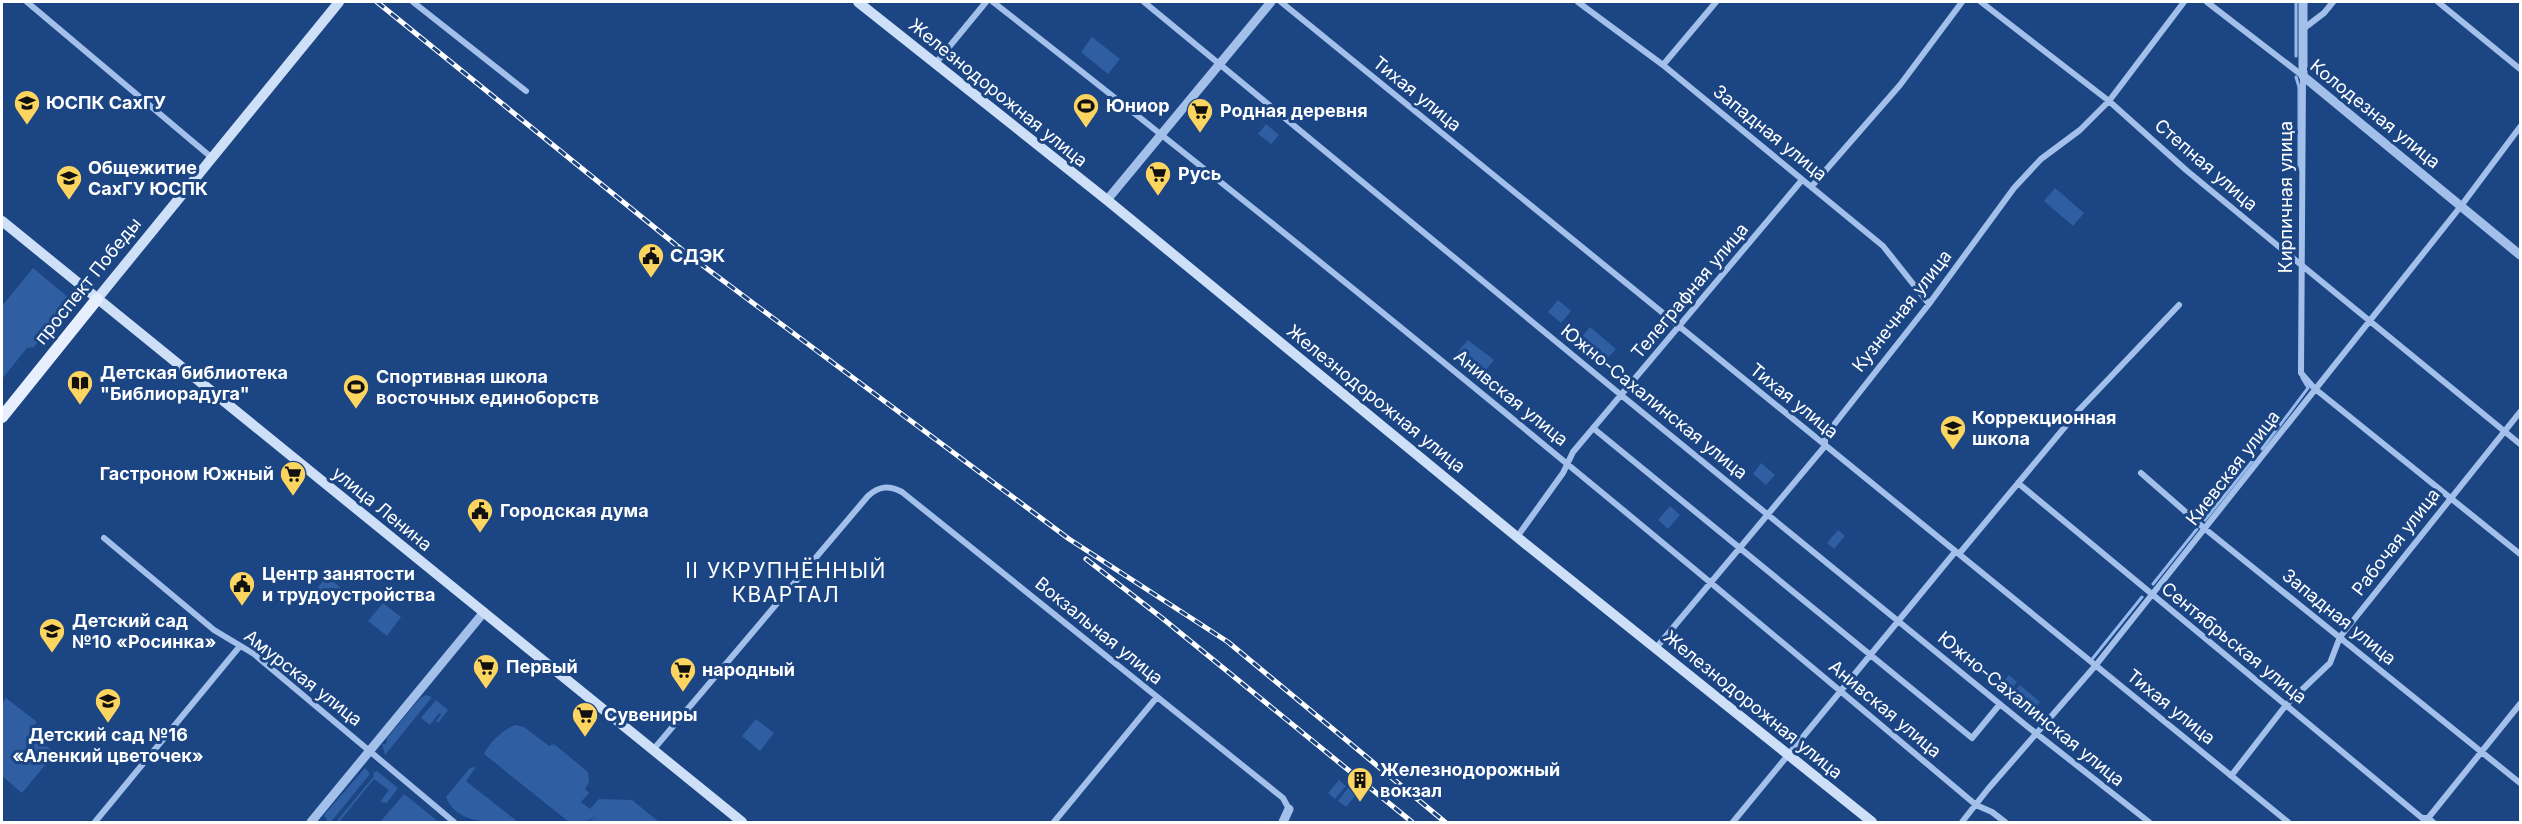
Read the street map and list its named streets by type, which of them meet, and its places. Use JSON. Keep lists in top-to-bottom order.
{
  "streets": {
    "main road": ["Железнодорожная улица", "проспект Победы", "улица Ленина"],
    "street": [
      "Тихая улица",
      "Колодезная улица",
      "Западная улица",
      "Степная улица",
      "Кирпичная улица",
      "Телеграфная улица",
      "Кузнечная улица",
      "Анивская улица",
      "Южно-Сахалинская улица",
      "Киевская улица",
      "Рабочая улица",
      "Вокзальная улица",
      "Сентябрьская улица",
      "Амурская улица"
    ]
  },
  "crossings": [
    ["Железнодорожная улица", "Телеграфная улица"],
    ["Железнодорожная улица", "Кузнечная улица"],
    ["Тихая улица", "Телеграфная улица"],
    ["Тихая улица", "Кузнечная улица"],
    ["Тихая улица", "Киевская улица"],
    ["Тихая улица", "Рабочая улица"],
    ["Колодезная улица", "Кирпичная улица"],
    ["Колодезная улица", "Киевская улица"],
    ["Западная улица", "Телеграфная улица"],
    ["Западная улица", "Кузнечная улица"],
    ["Западная улица", "Киевская улица"],
    ["Западная улица", "Рабочая улица"],
    ["Степная улица", "Кирпичная улица"],
    ["Степная улица", "Кузнечная улица"],
    ["Степная улица", "Киевская улица"],
    ["Степная улица", "Рабочая улица"],
    ["Кирпичная улица", "Киевская улица"],
    ["проспект Победы", "улица Ленина"],
    ["Телеграфная улица", "Анивская улица"],
    ["Телеграфная улица", "Южно-Сахалинская улица"],
    ["Кузнечная улица", "Анивская улица"],
    ["Кузнечная улица", "Южно-Сахалинская улица"],
    ["Анивская улица", "Киевская улица"],
    ["Южно-Сахалинская улица", "Киевская улица"],
    ["Киевская улица", "Сентябрьская улица"],
    ["улица Ленина", "Вокзальная улица"],
    ["Рабочая улица", "Сентябрьская улица"]
  ],
  "districts": ["II УКРУПНЁННЫЙ КВАРТАЛ"],
  "places": {
    "school or university": [
      "ЮСПК СахГУ",
      "Общежитие СахГУ ЮСПК",
      "Коррекционная школа",
      "Детский сад №10 «Росинка»",
      "Детский сад №16 «Аленкий цветочек»"
    ],
    "sports": ["Юниор", "Спортивная школа восточных единоборств"],
    "supermarket": [
      "Родная деревня",
      "Русь",
      "Гастроном Южный",
      "Первый",
      "народный",
      "Сувениры"
    ],
    "public building": ["СДЭК", "Городская дума", "Центр занятости и трудоустройства"],
    "library": ["Детская библиотека \"Библиорадуга\""],
    "building": ["Железнодорожный вокзал"]
  }
}
